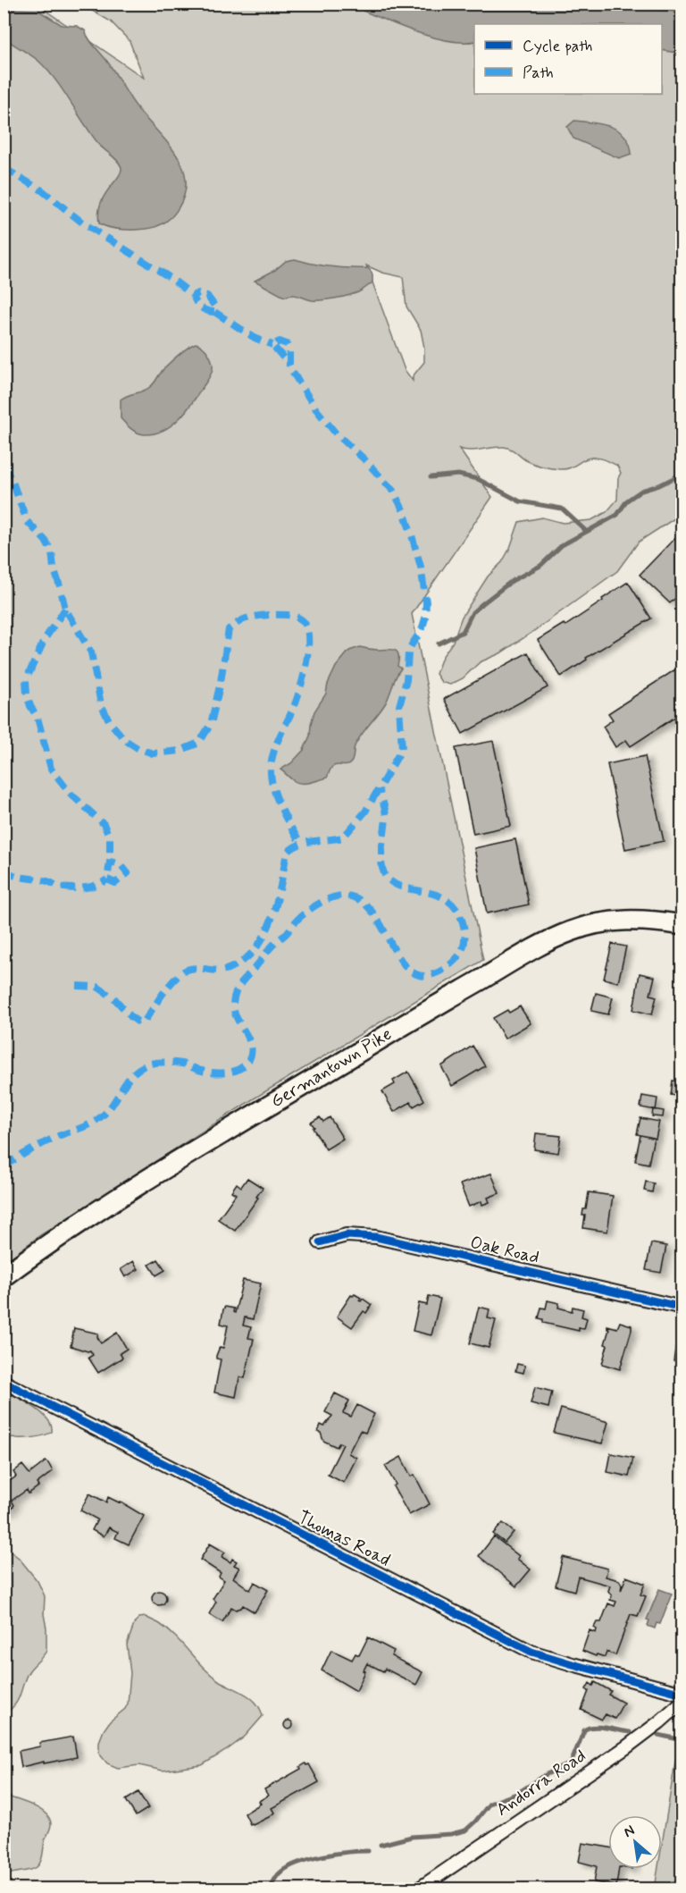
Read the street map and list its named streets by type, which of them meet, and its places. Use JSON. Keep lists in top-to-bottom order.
{
  "streets": {
    "main road": ["Germantown Pike"],
    "street": ["Oak Road", "Thomas Road", "Andorra Road"]
  },
  "legend": ["Cycle path", "Path"],
  "north": "top left"
}
